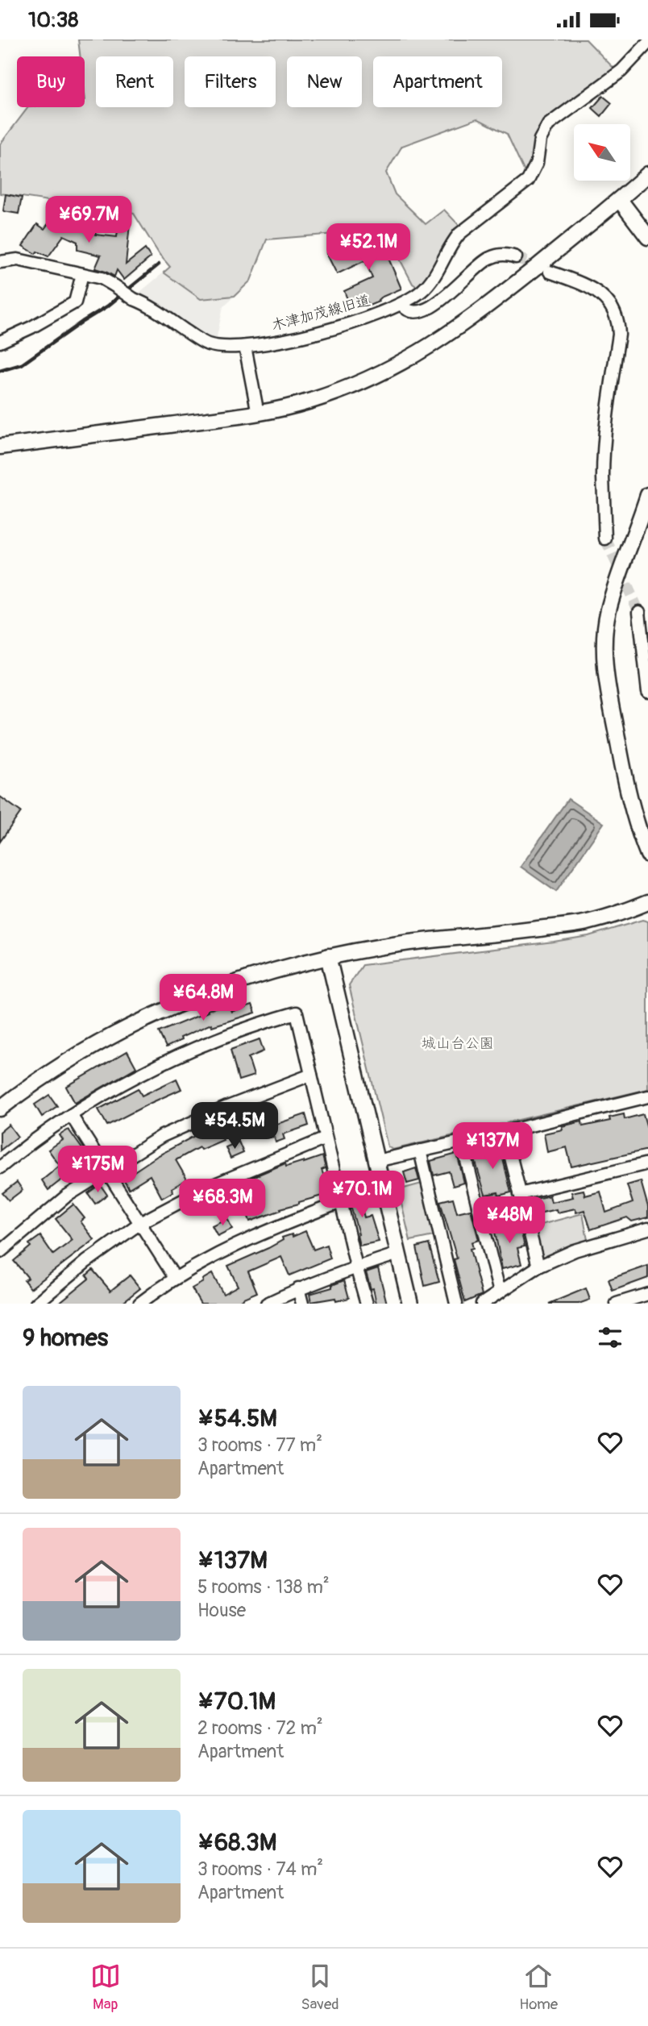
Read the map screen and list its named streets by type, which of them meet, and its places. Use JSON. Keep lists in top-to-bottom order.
{
  "streets": {
    "street": ["木津加茂線旧道"]
  },
  "parks": ["城山台公園"],
  "north": "top left",
  "page": {
    "status": "10:38",
    "chip": [
      "Buy",
      "Rent",
      "Filters",
      "New",
      "Apartment"
    ],
    "price": [
      "¥69.7M",
      "¥52.1M",
      "¥64.8M",
      "¥54.5M",
      "¥137M",
      "¥175M",
      "¥70.1M",
      "¥68.3M",
      "¥48M"
    ],
    "heading": "9 homes",
    "list": [
      {
        "name": "¥54.5M",
        "note": "3 rooms · 77 m² · Apartment"
      },
      {
        "name": "¥137M",
        "note": "5 rooms · 138 m² · House"
      },
      {
        "name": "¥70.1M",
        "note": "2 rooms · 72 m² · Apartment"
      },
      {
        "name": "¥68.3M",
        "note": "3 rooms · 74 m² · Apartment"
      }
    ],
    "tabs": ["Map", "Saved", "Home"]
  }
}
